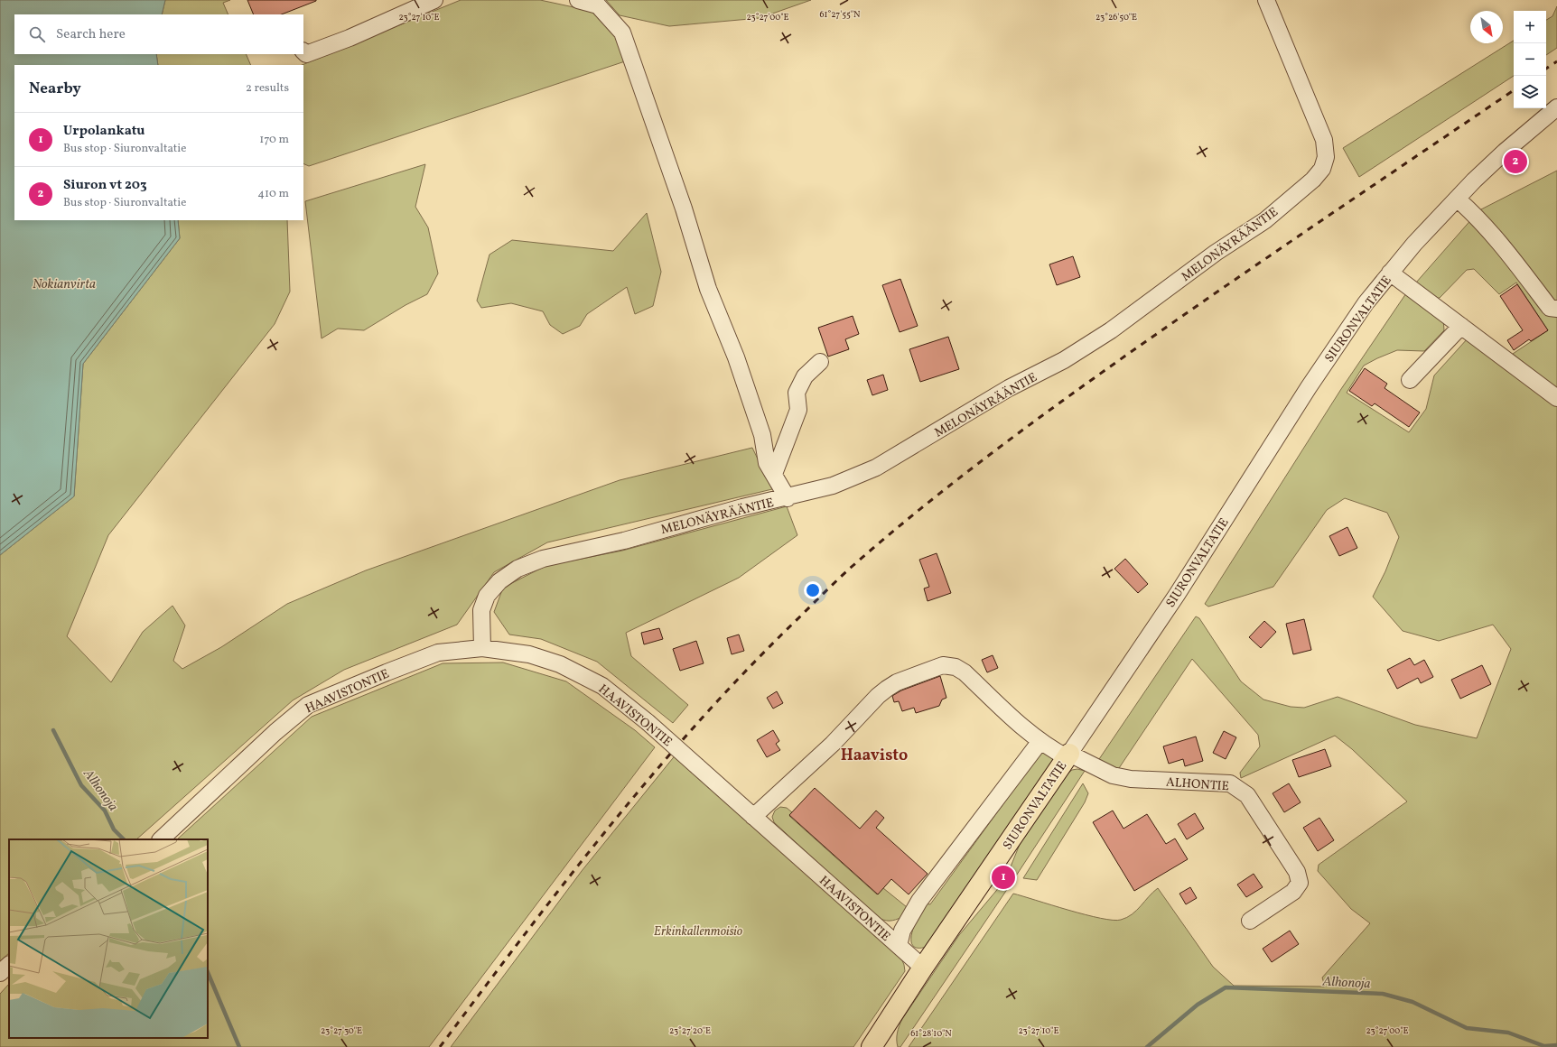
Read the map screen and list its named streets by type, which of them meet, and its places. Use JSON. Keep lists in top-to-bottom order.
{
  "streets": {
    "main road": ["SIURONVALTATIE"],
    "street": ["MELONÄYRÄÄNTIE", "HAAVISTONTIE", "ALHONTIE"]
  },
  "crossings": [
    ["MELONÄYRÄÄNTIE", "HAAVISTONTIE"],
    ["SIURONVALTATIE", "HAAVISTONTIE"],
    ["SIURONVALTATIE", "ALHONTIE"],
    ["HAAVISTONTIE", "ALHONTIE"]
  ],
  "districts": ["Haavisto"],
  "water": ["Nokianvirta", "Alhonoja"],
  "parks": ["Erkinkallenmoisio"],
  "north": "bottom right",
  "page": {
    "map_buttons": ["+", "−"],
    "search": "Search here",
    "heading": ["Nearby", "2 results"],
    "list": [
      {
        "mark": "1",
        "name": "Urpolankatu",
        "note": "Bus stop · Siuronvaltatie",
        "value": "170 m"
      },
      {
        "mark": "2",
        "name": "Siuron vt 203",
        "note": "Bus stop · Siuronvaltatie",
        "value": "410 m"
      }
    ],
    "pins": ["2", "1"]
  },
  "coordinates": [
    "61°27'55\"N",
    "23°27'10\"E",
    "23°27'00\"E",
    "23°26'50\"E",
    "23°27'30\"E",
    "23°27'20\"E",
    "61°28'10\"N"
  ]
}
